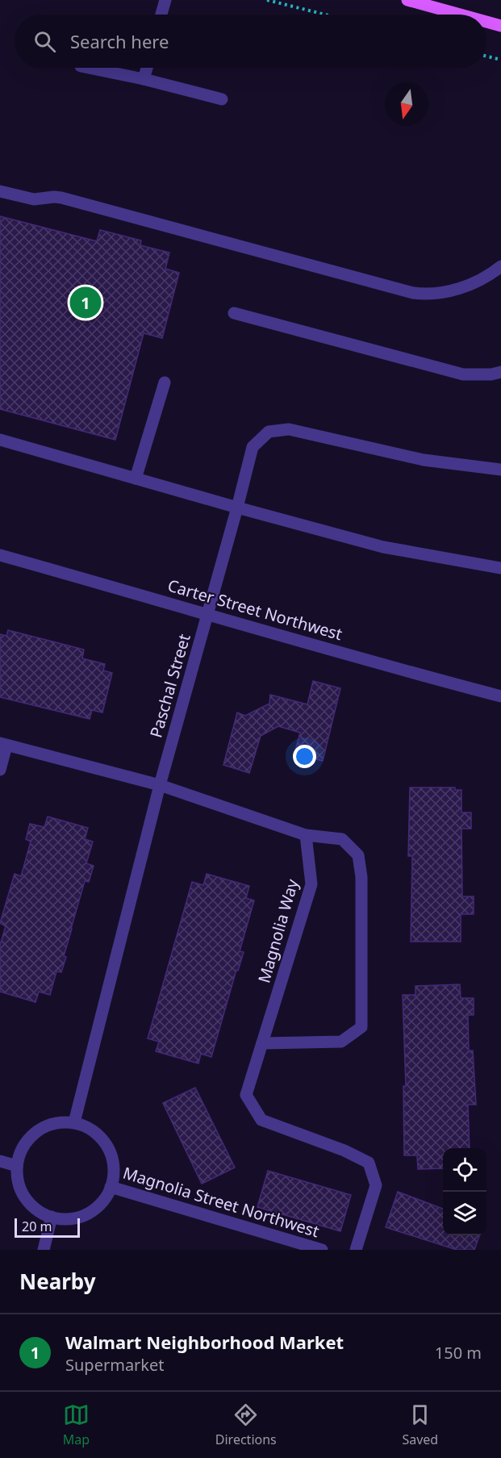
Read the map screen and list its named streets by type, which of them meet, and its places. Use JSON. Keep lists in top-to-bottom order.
{
  "streets": {
    "street": [
      "Carter Street Northwest",
      "Paschal Street",
      "Magnolia Way",
      "Magnolia Street Northwest"
    ]
  },
  "crossings": [
    ["Carter Street Northwest", "Paschal Street"]
  ],
  "scale_bar": "20 m",
  "north": "bottom",
  "page": {
    "search": "Search here",
    "pins": "1",
    "scale": "20 m",
    "heading": "Nearby",
    "list": [
      {
        "mark": "1",
        "name": "Walmart Neighborhood Market",
        "note": "Supermarket",
        "value": "150 m"
      }
    ],
    "nav": ["Map", "Directions", "Saved"]
  }
}
